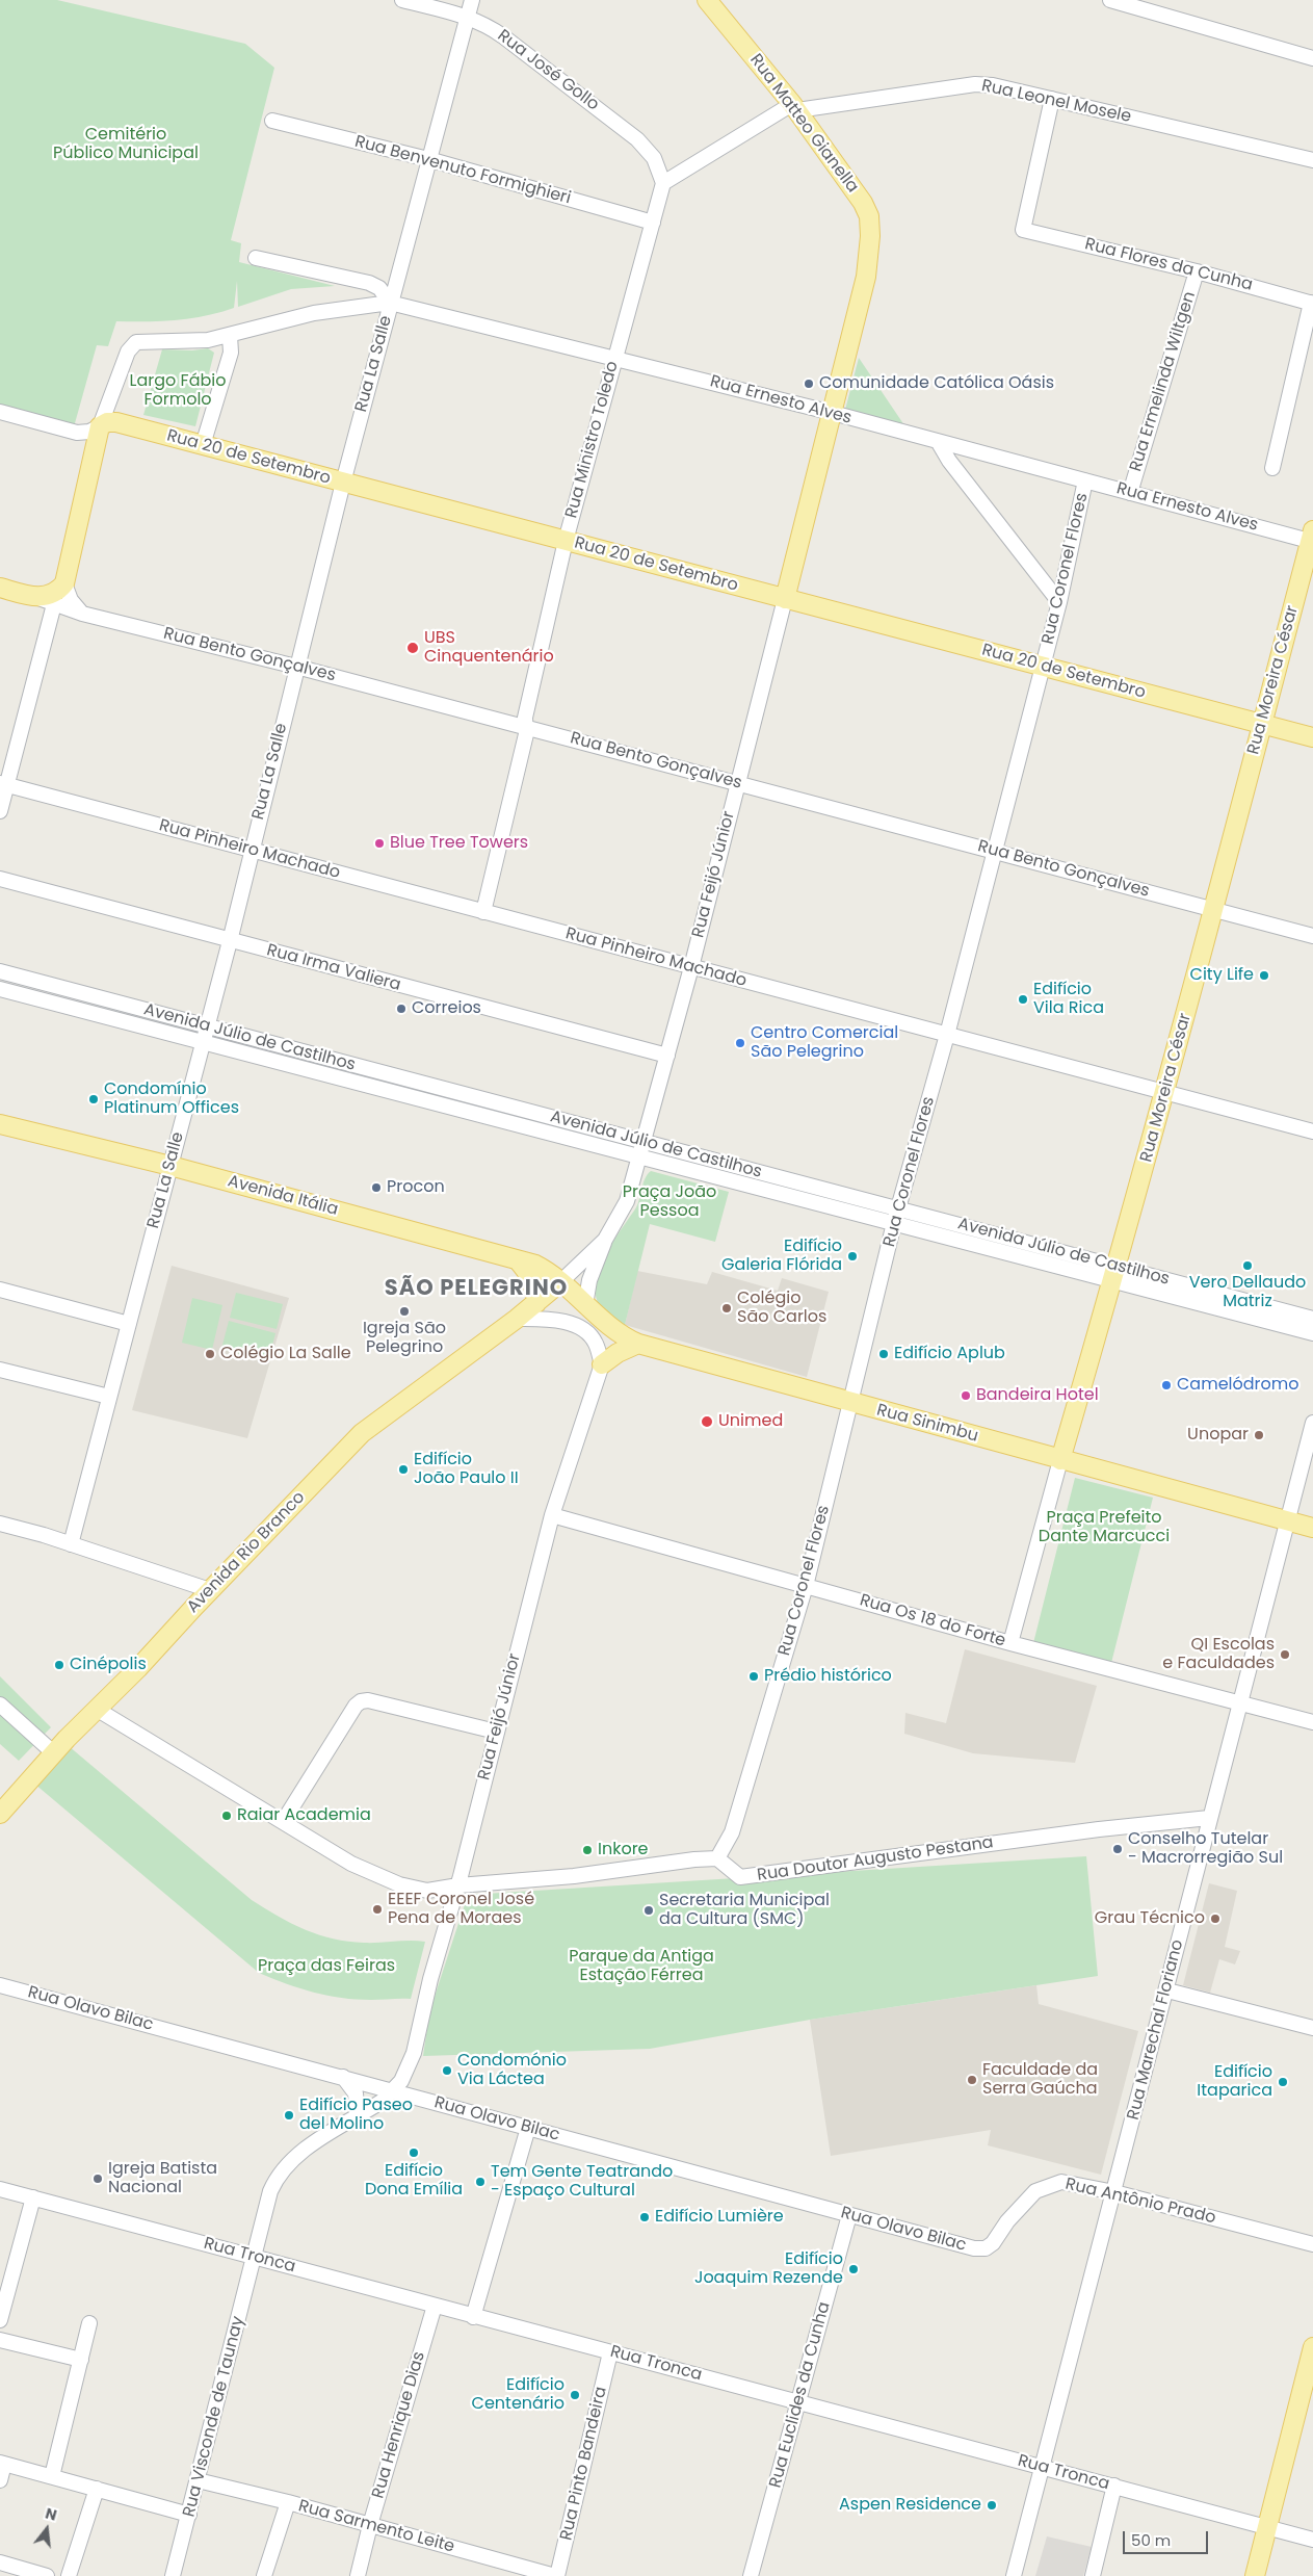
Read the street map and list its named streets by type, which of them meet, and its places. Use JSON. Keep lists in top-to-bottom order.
{
  "streets": {
    "main road": [
      "Rua Matteo Gianella",
      "Rua 20 de Setembro",
      "Rua Bento Gonçalves",
      "Rua Moreira César",
      "Rua Feijó Júnior",
      "Avenida Itália",
      "Rua Sinimbu",
      "Avenida Rio Branco"
    ],
    "street": [
      "Rua José Gollo",
      "Rua Leonel Mosele",
      "Rua Benvenuto Formighieri",
      "Rua Flores da Cunha",
      "Rua La Salle",
      "Rua Ermelinda Wiltgen",
      "Rua Ernesto Alves",
      "Rua Ministro Toledo",
      "Rua Coronel Flores",
      "Rua Pinheiro Machado",
      "Rua Irma Valiera",
      "Avenida Júlio de Castilhos",
      "Rua Os 18 do Forte",
      "Rua Doutor Augusto Pestana",
      "Rua Olavo Bilac",
      "Rua Marechal Floriano",
      "Rua Antônio Prado",
      "Rua Tronca",
      "Rua Euclides da Cunha",
      "Rua Visconde de Taunay",
      "Rua Henrique Dias",
      "Rua Pinto Bandeira",
      "Rua Sarmento Leite"
    ]
  },
  "crossings": [
    ["Rua José Gollo", "Rua La Salle"],
    ["Rua José Gollo", "Rua Ministro Toledo"],
    ["Rua Leonel Mosele", "Rua Matteo Gianella"],
    ["Rua Leonel Mosele", "Rua Flores da Cunha"],
    ["Rua Matteo Gianella", "Rua Ernesto Alves"],
    ["Rua Matteo Gianella", "Rua Feijó Júnior"],
    ["Rua Benvenuto Formighieri", "Rua La Salle"],
    ["Rua Benvenuto Formighieri", "Rua Ministro Toledo"],
    ["Rua Flores da Cunha", "Rua Ermelinda Wiltgen"],
    ["Rua La Salle", "Rua Ernesto Alves"],
    ["Rua La Salle", "Rua 20 de Setembro"],
    ["Rua La Salle", "Rua Bento Gonçalves"],
    ["Rua La Salle", "Rua Pinheiro Machado"],
    ["Rua La Salle", "Rua Irma Valiera"],
    ["Rua La Salle", "Avenida Júlio de Castilhos"],
    ["Rua La Salle", "Avenida Itália"],
    ["Rua Ermelinda Wiltgen", "Rua Ernesto Alves"],
    ["Rua Ernesto Alves", "Rua Ministro Toledo"],
    ["Rua Ernesto Alves", "Rua Coronel Flores"],
    ["Rua Ernesto Alves", "Rua Moreira César"],
    ["Rua Ernesto Alves", "Rua Feijó Júnior"],
    ["Rua Ministro Toledo", "Rua 20 de Setembro"],
    ["Rua Ministro Toledo", "Rua Bento Gonçalves"],
    ["Rua Ministro Toledo", "Rua Pinheiro Machado"],
    ["Rua 20 de Setembro", "Rua Coronel Flores"],
    ["Rua 20 de Setembro", "Rua Moreira César"],
    ["Rua 20 de Setembro", "Rua Feijó Júnior"],
    ["Rua Coronel Flores", "Rua Bento Gonçalves"],
    ["Rua Coronel Flores", "Rua Pinheiro Machado"],
    ["Rua Coronel Flores", "Avenida Júlio de Castilhos"],
    ["Rua Coronel Flores", "Rua Sinimbu"],
    ["Rua Coronel Flores", "Rua Os 18 do Forte"],
    ["Rua Coronel Flores", "Rua Doutor Augusto Pestana"],
    ["Rua Bento Gonçalves", "Rua Moreira César"],
    ["Rua Bento Gonçalves", "Rua Feijó Júnior"],
    ["Rua Moreira César", "Rua Pinheiro Machado"],
    ["Rua Moreira César", "Avenida Júlio de Castilhos"],
    ["Rua Moreira César", "Rua Sinimbu"],
    ["Rua Moreira César", "Rua Os 18 do Forte"],
    ["Rua Pinheiro Machado", "Rua Feijó Júnior"],
    ["Rua Feijó Júnior", "Rua Irma Valiera"],
    ["Rua Feijó Júnior", "Avenida Júlio de Castilhos"],
    ["Rua Feijó Júnior", "Avenida Itália"],
    ["Rua Feijó Júnior", "Rua Sinimbu"],
    ["Rua Feijó Júnior", "Avenida Rio Branco"],
    ["Rua Feijó Júnior", "Rua Os 18 do Forte"],
    ["Rua Feijó Júnior", "Rua Olavo Bilac"],
    ["Rua Feijó Júnior", "Rua Tronca"],
    ["Rua Feijó Júnior", "Rua Visconde de Taunay"],
    ["Avenida Itália", "Rua Sinimbu"],
    ["Avenida Itália", "Avenida Rio Branco"],
    ["Rua Sinimbu", "Avenida Rio Branco"],
    ["Rua Sinimbu", "Rua Marechal Floriano"],
    ["Rua Os 18 do Forte", "Rua Marechal Floriano"],
    ["Rua Doutor Augusto Pestana", "Rua Marechal Floriano"],
    ["Rua Olavo Bilac", "Rua Antônio Prado"],
    ["Rua Olavo Bilac", "Rua Euclides da Cunha"],
    ["Rua Marechal Floriano", "Rua Antônio Prado"],
    ["Rua Marechal Floriano", "Rua Tronca"],
    ["Rua Tronca", "Rua Euclides da Cunha"],
    ["Rua Tronca", "Rua Visconde de Taunay"],
    ["Rua Tronca", "Rua Henrique Dias"],
    ["Rua Tronca", "Rua Pinto Bandeira"],
    ["Rua Visconde de Taunay", "Rua Sarmento Leite"],
    ["Rua Henrique Dias", "Rua Sarmento Leite"],
    ["Rua Pinto Bandeira", "Rua Sarmento Leite"]
  ],
  "districts": ["SÃO PELEGRINO"],
  "parks": [
    "Cemitério Público Municipal",
    "Largo Fábio Formolo",
    "Praça João Pessoa",
    "Praça Prefeito Dante Marcucci",
    "Parque da Antiga Estação Férrea",
    "Praça das Feiras"
  ],
  "places": [
    "Comunidade Católica Oásis",
    "UBS Cinquentenário",
    "Blue Tree Towers",
    "City Life",
    "Edifício Vila Rica",
    "Correios",
    "Centro Comercial São Pelegrino",
    "Condomínio Platinum Offices",
    "Procon",
    "Edifício Galeria Flórida",
    "Vero Dellaudo Matriz",
    "Colégio São Carlos",
    "Igreja São Pelegrino",
    "Colégio La Salle",
    "Edifício Aplub",
    "Camelódromo",
    "Bandeira Hotel",
    "Unimed",
    "Unopar",
    "Edifício João Paulo II",
    "QI Escolas e Faculdades",
    "Cinépolis",
    "Prédio histórico",
    "Raiar Academia",
    "Conselho Tutelar - Macrorregião Sul",
    "Inkore",
    "EEEF Coronel José Pena de Moraes",
    "Secretaria Municipal da Cultura (SMC)",
    "Grau Técnico",
    "Condomónio Via Láctea",
    "Faculdade da Serra Gaúcha",
    "Edifício Itaparica",
    "Edifício Paseo del Molino",
    "Edifício Dona Emília",
    "Igreja Batista Nacional",
    "Tem Gente Teatrando - Espaço Cultural",
    "Edifício Lumière",
    "Edifício Joaquim Rezende",
    "Edifício Centenário",
    "Aspen Residence"
  ],
  "scale_bar": "50 m",
  "north": "top"
}
